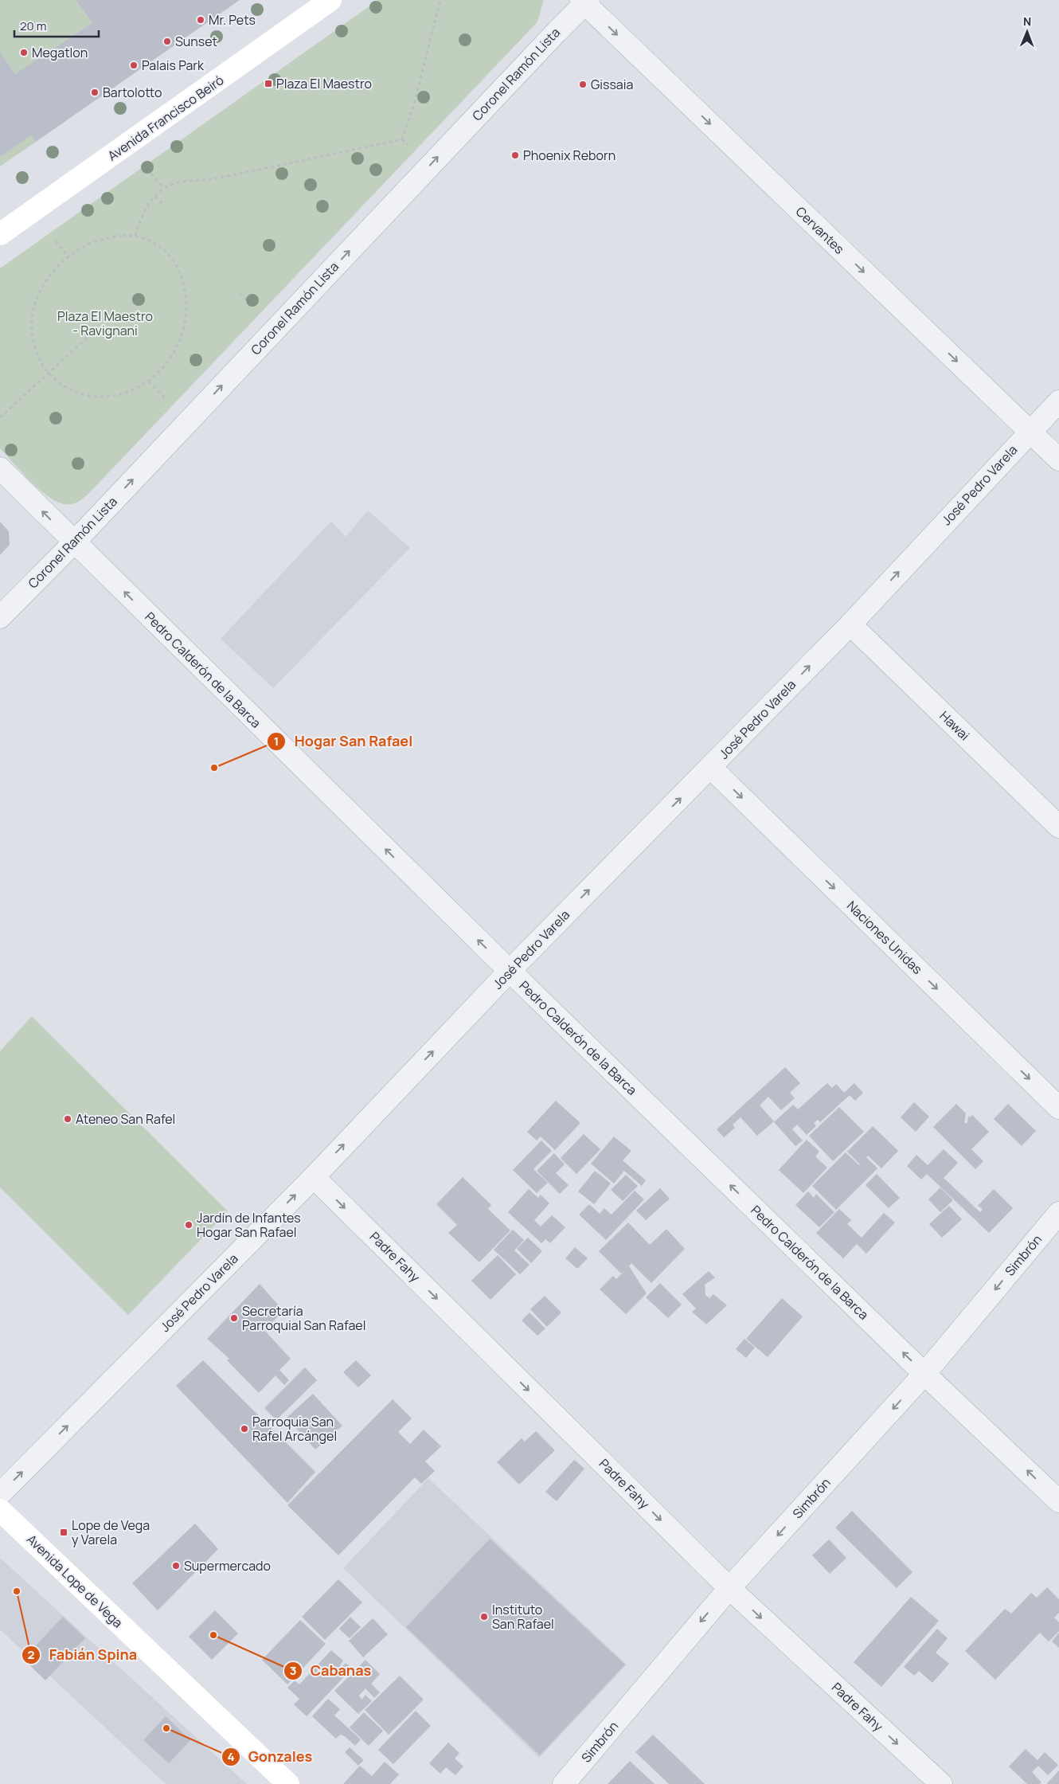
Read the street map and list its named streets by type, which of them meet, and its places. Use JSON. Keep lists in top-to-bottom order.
{
  "streets": {
    "main road": ["Avenida Francisco Beiró", "Avenida Lope de Vega"],
    "street": [
      "Coronel Ramón Lista",
      "Cervantes",
      "José Pedro Varela",
      "Pedro Calderón de la Barca",
      "Hawai",
      "Naciones Unidas",
      "Simbrón",
      "Padre Fahy"
    ]
  },
  "crossings": [
    ["Coronel Ramón Lista", "Cervantes"],
    ["Coronel Ramón Lista", "Pedro Calderón de la Barca"],
    ["Cervantes", "José Pedro Varela"],
    ["José Pedro Varela", "Pedro Calderón de la Barca"],
    ["José Pedro Varela", "Hawai"],
    ["José Pedro Varela", "Naciones Unidas"],
    ["José Pedro Varela", "Padre Fahy"],
    ["Pedro Calderón de la Barca", "Simbrón"],
    ["Simbrón", "Padre Fahy"]
  ],
  "one_way": [
    "Coronel Ramón Lista",
    "Cervantes",
    "José Pedro Varela",
    "Pedro Calderón de la Barca",
    "Naciones Unidas",
    "Simbrón",
    "Padre Fahy"
  ],
  "parks": ["Plaza El Maestro - Ravignani"],
  "places": {
    "other": [
      "Mr. Pets",
      "Sunset",
      "Megatlon",
      "Palais Park",
      "Gissaia",
      "Bartolotto",
      "Phoenix Reborn",
      "Hogar San Rafael",
      "Ateneo San Rafel",
      "Jardín de Infantes Hogar San Rafael",
      "Secretaría Parroquial San Rafael",
      "Parroquia San Rafel Arcángel",
      "Supermercado",
      "Fabián Spina",
      "Instituto San Rafael",
      "Cabanas",
      "Gonzales"
    ],
    "transit": ["Plaza El Maestro", "Lope de Vega y Varela"]
  },
  "scale_bar": "20 m",
  "north": "top"
}
